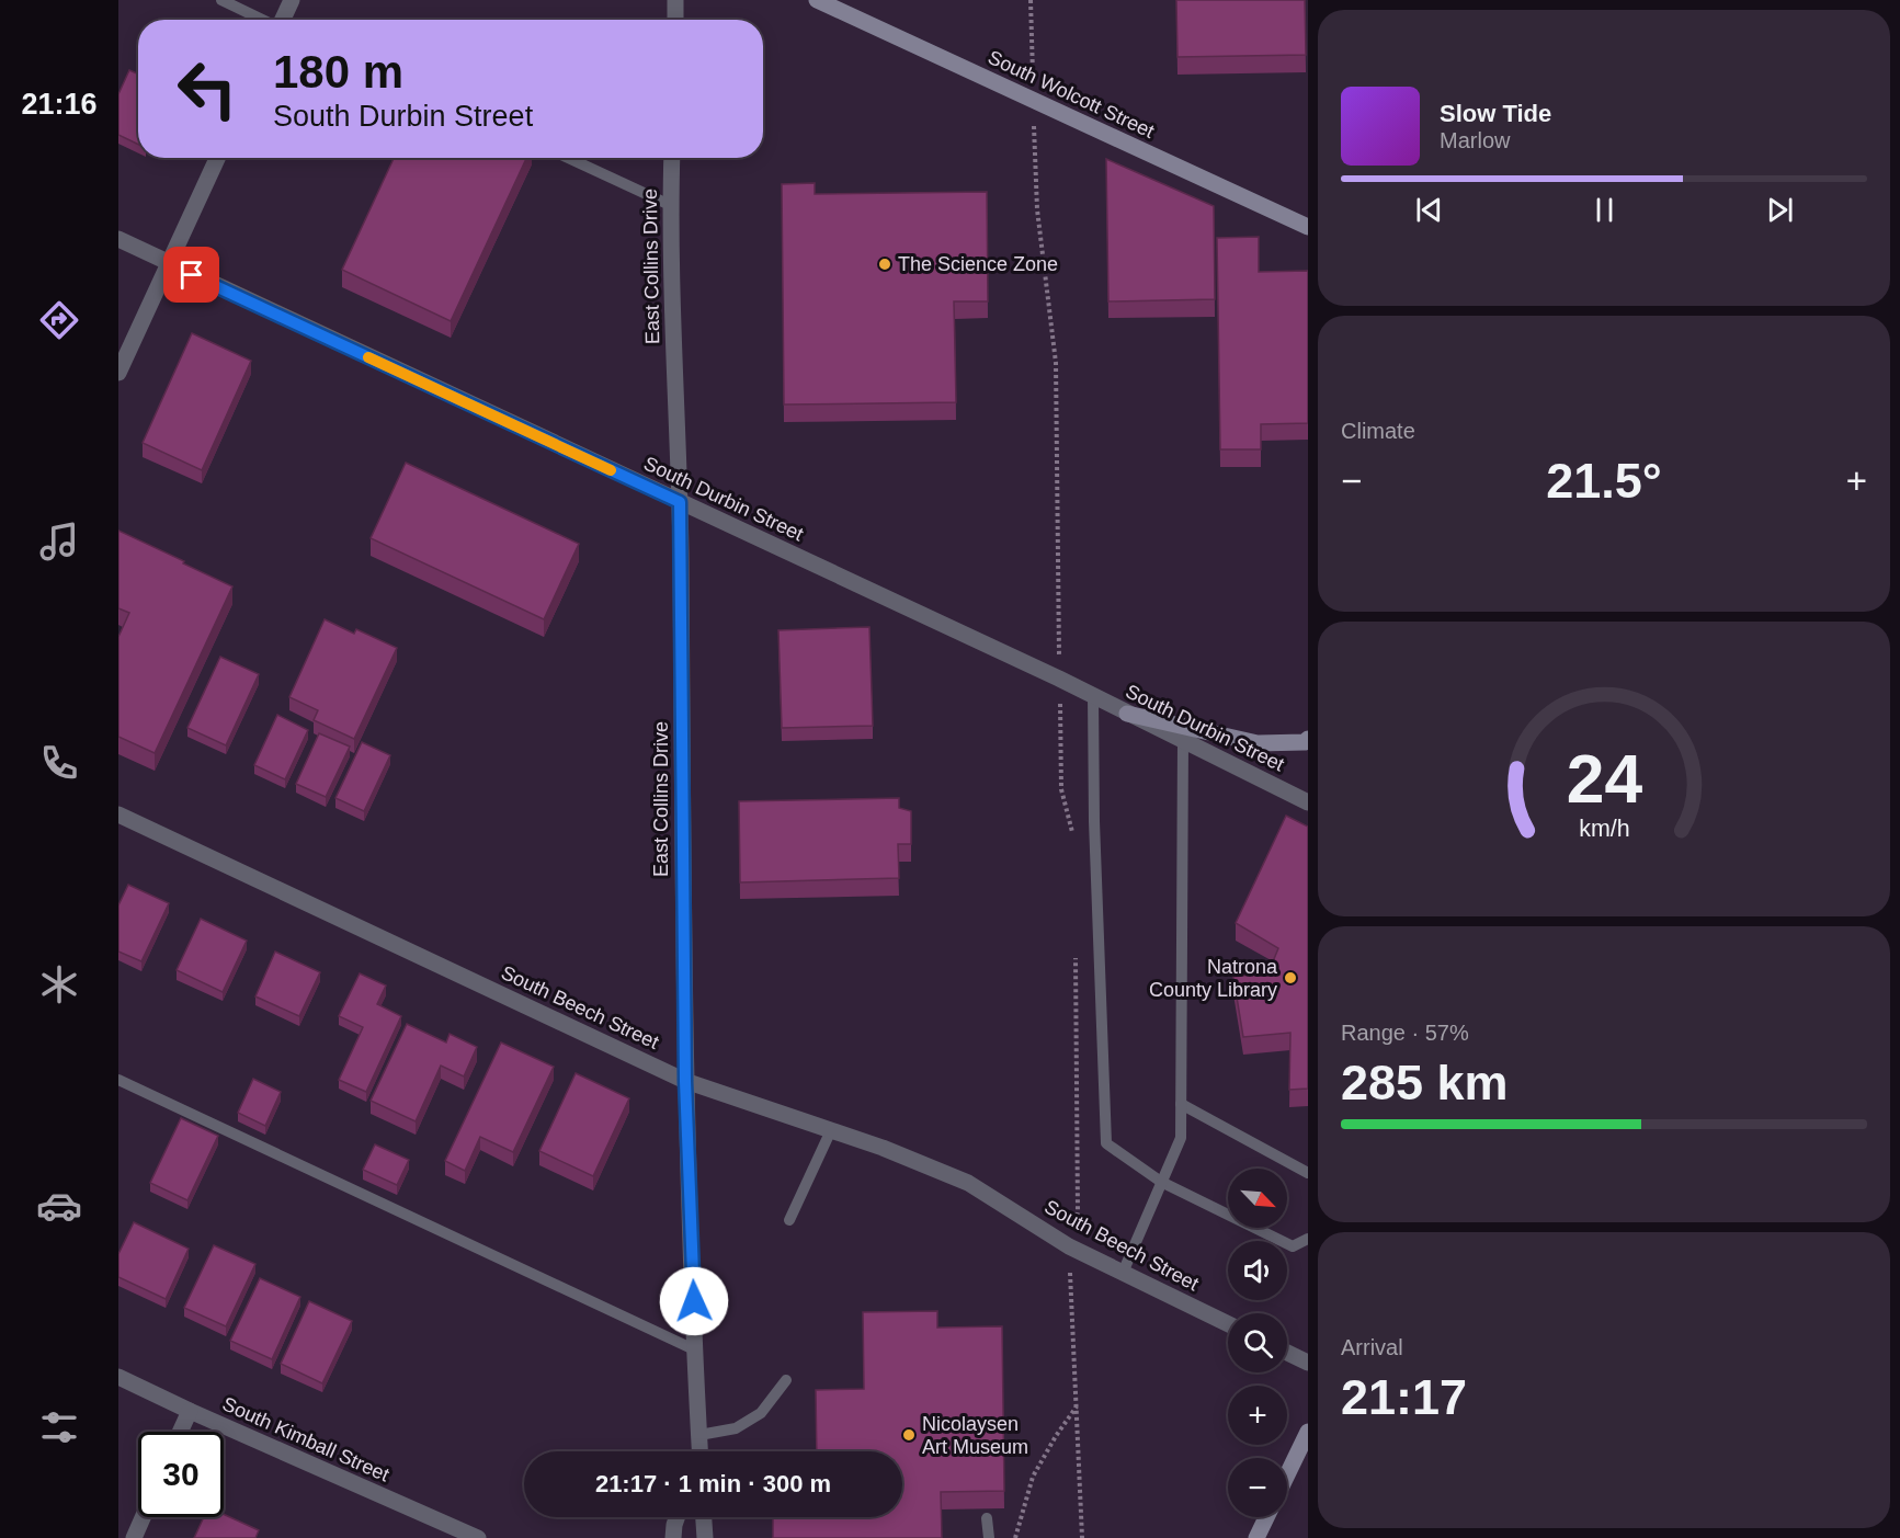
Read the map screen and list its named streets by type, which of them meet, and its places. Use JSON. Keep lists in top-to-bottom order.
{
  "streets": {
    "main road": ["South Wolcott Street"],
    "street": [
      "East Collins Drive",
      "South Durbin Street",
      "South Beech Street",
      "South Kimball Street"
    ]
  },
  "crossings": [
    ["East Collins Drive", "South Durbin Street"],
    ["East Collins Drive", "South Beech Street"]
  ],
  "places": ["The Science Zone", "Natrona County Library", "Nicolaysen Art Museum"],
  "north": "bottom right",
  "page": {
    "tabs": "21:16",
    "turn": ["180 m", "South Durbin Street"],
    "song": ["Slow Tide", "Marlow"],
    "tile": [
      "Climate",
      ["Range · 57%", "285 km"],
      ["Arrival", "21:17"]
    ],
    "heat": ["−", "21.5°", "+"],
    "map_buttons": ["+", "−"],
    "limit": "30",
    "trip": "21:17 · 1 min · 300 m",
    "gauge": ["24", "km/h"]
  }
}
